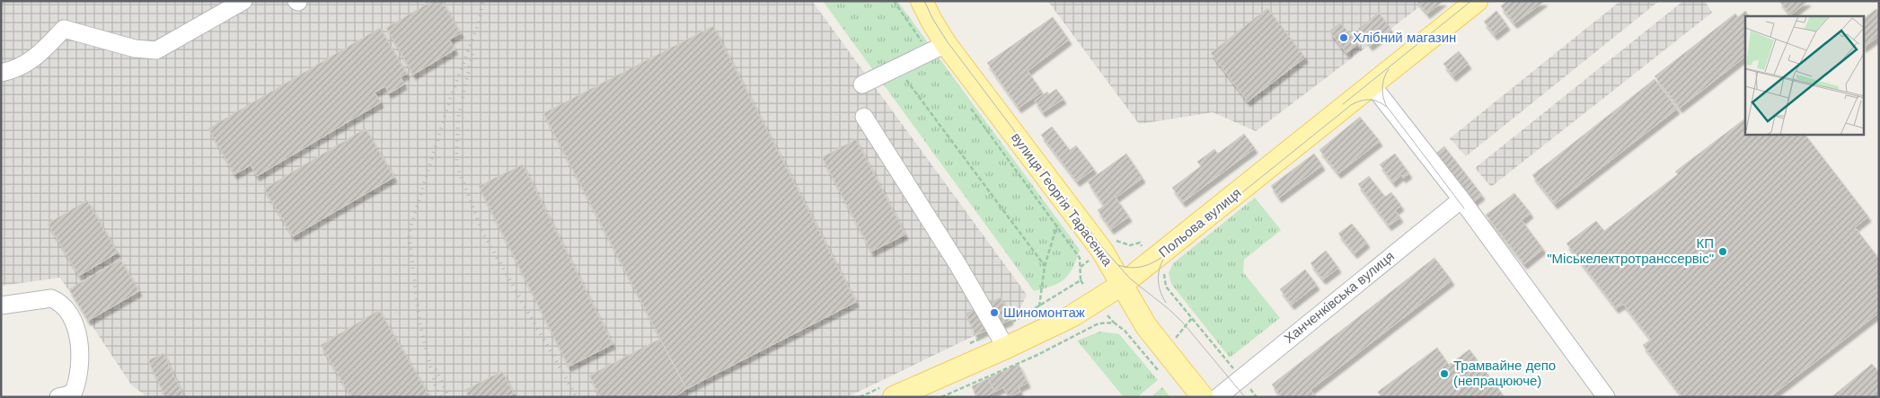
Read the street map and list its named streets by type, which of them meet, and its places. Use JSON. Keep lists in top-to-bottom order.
{
  "streets": {
    "main road": ["вулиця Георгія Тарасенка", "Польова вулиця"],
    "street": ["Ханченківська вулиця"]
  },
  "crossings": [
    ["вулиця Георгія Тарасенка", "Польова вулиця"]
  ],
  "places": [
    "Хлібний магазин",
    "КП \"Міськелектротранссервіс\"",
    "Шиномонтаж",
    "Трамвайне депо (непрацююче)"
  ]
}
